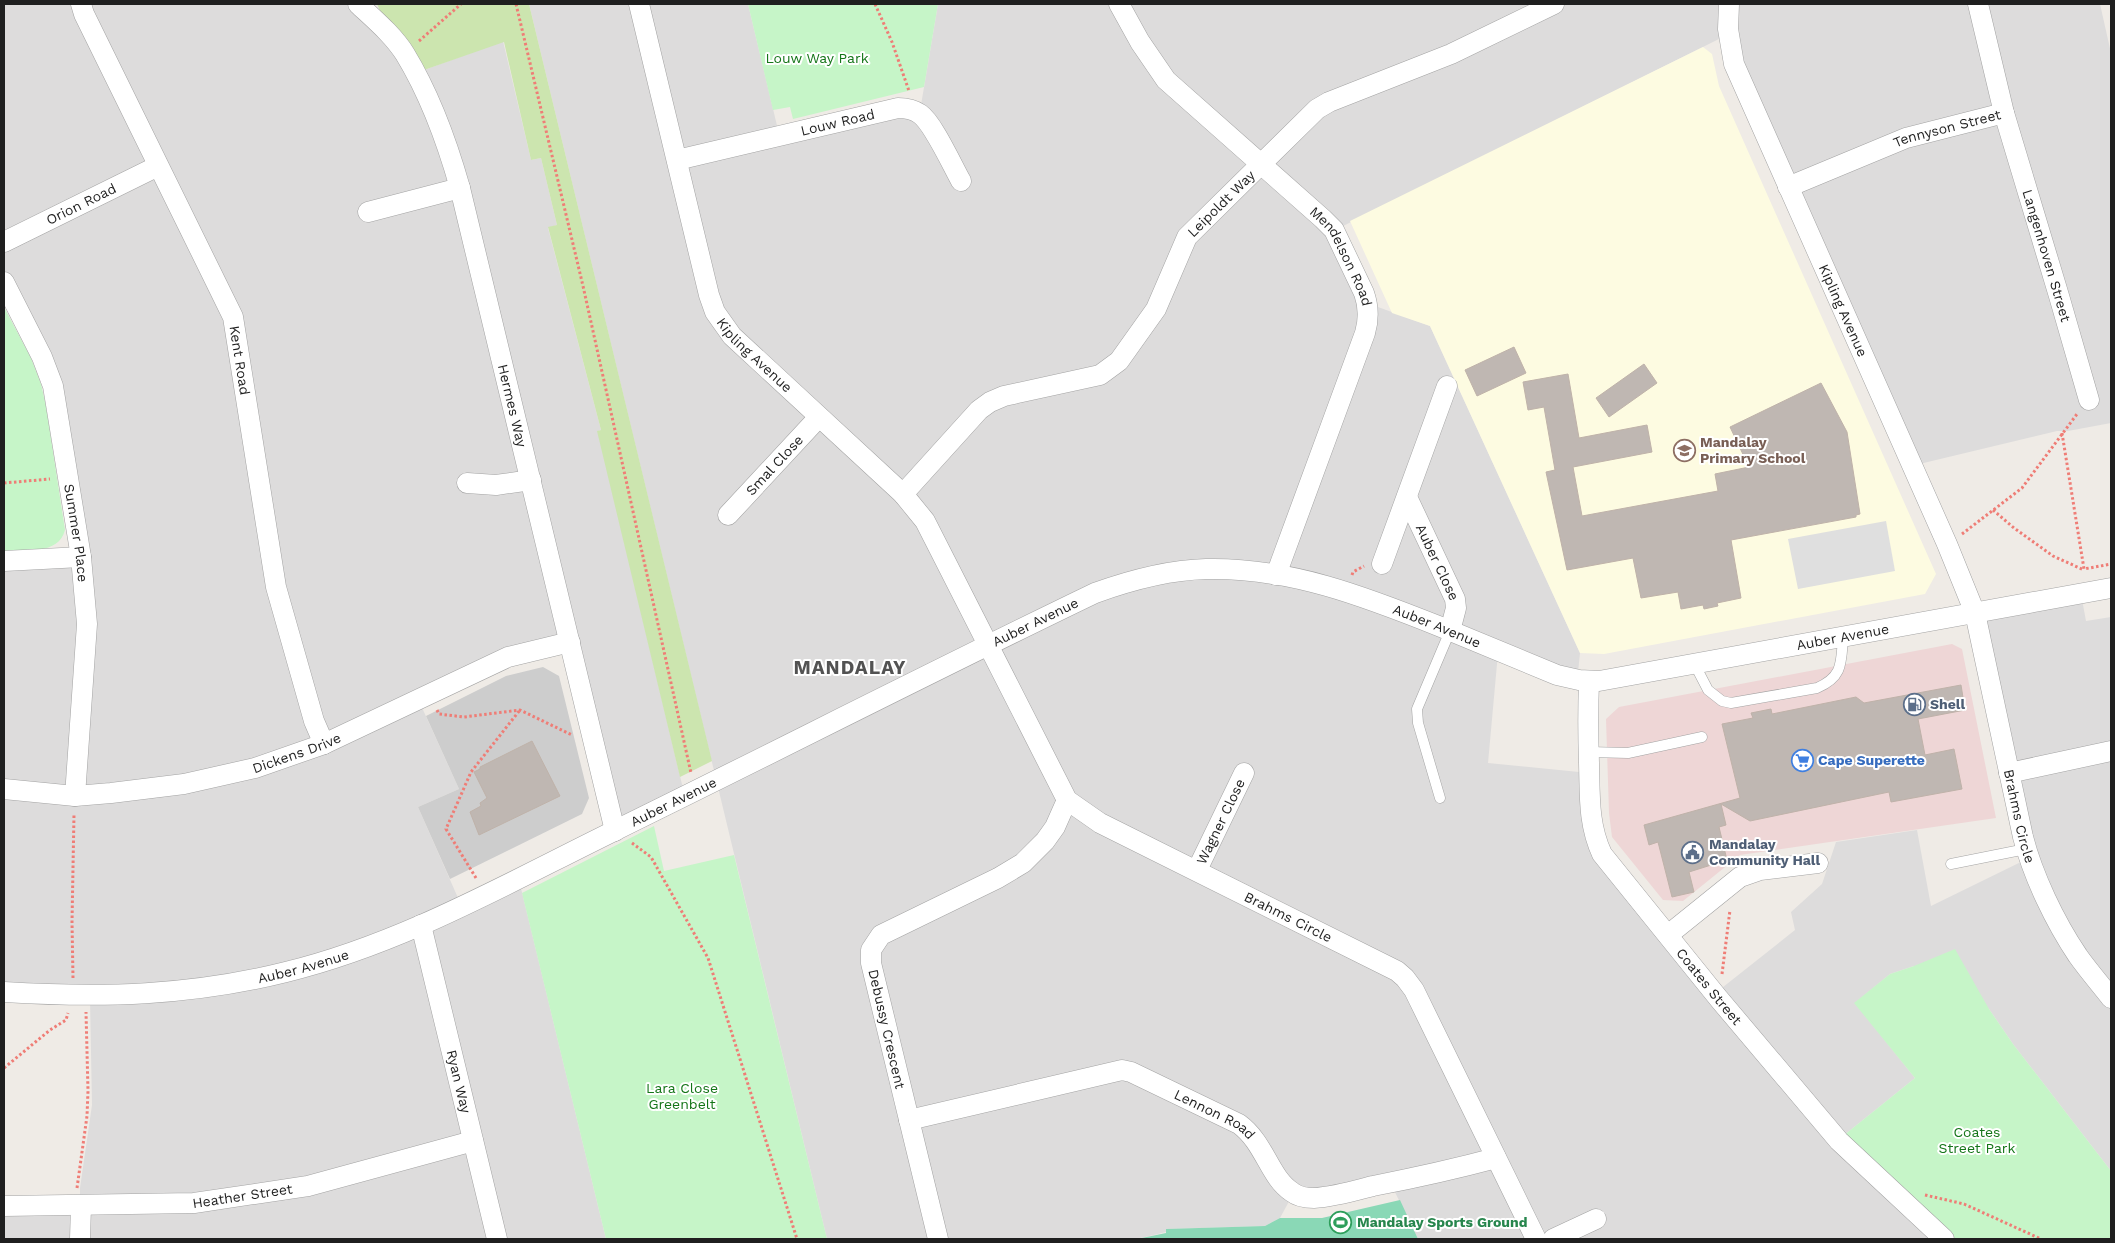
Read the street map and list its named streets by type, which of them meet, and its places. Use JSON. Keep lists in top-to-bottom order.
{
  "streets": {
    "street": [
      "Louw Road",
      "Tennyson Street",
      "Orion Road",
      "Leipoldt Way",
      "Langenhoven Street",
      "Mendelson Road",
      "Kipling Avenue",
      "Kent Road",
      "Hermes Way",
      "Smal Close",
      "Summer Place",
      "Auber Close",
      "Auber Avenue",
      "Dickens Drive",
      "Brahms Circle",
      "Wagner Close",
      "Coates Street",
      "Debussy Crescent",
      "Ryan Way",
      "Lennon Road",
      "Heather Street"
    ]
  },
  "crossings": [
    ["Louw Road", "Kipling Avenue"],
    ["Tennyson Street", "Langenhoven Street"],
    ["Tennyson Street", "Kipling Avenue"],
    ["Orion Road", "Kent Road"],
    ["Leipoldt Way", "Mendelson Road"],
    ["Leipoldt Way", "Kipling Avenue"],
    ["Mendelson Road", "Auber Avenue"],
    ["Kipling Avenue", "Smal Close"],
    ["Kipling Avenue", "Auber Avenue"],
    ["Kipling Avenue", "Brahms Circle"],
    ["Kent Road", "Dickens Drive"],
    ["Hermes Way", "Auber Avenue"],
    ["Hermes Way", "Dickens Drive"],
    ["Summer Place", "Dickens Drive"],
    ["Auber Close", "Auber Avenue"],
    ["Auber Avenue", "Brahms Circle"],
    ["Auber Avenue", "Coates Street"],
    ["Auber Avenue", "Ryan Way"],
    ["Brahms Circle", "Wagner Close"],
    ["Brahms Circle", "Debussy Crescent"],
    ["Brahms Circle", "Lennon Road"],
    ["Debussy Crescent", "Lennon Road"],
    ["Ryan Way", "Heather Street"]
  ],
  "districts": ["MANDALAY"],
  "parks": ["Louw Way Park", "Lara Close Greenbelt", "Coates Street Park"],
  "places": {
    "school or university": ["Mandalay Primary School"],
    "fuel station": ["Shell"],
    "supermarket": ["Cape Superette"],
    "public building": ["Mandalay Community Hall"],
    "sports": ["Mandalay Sports Ground"]
  }
}
